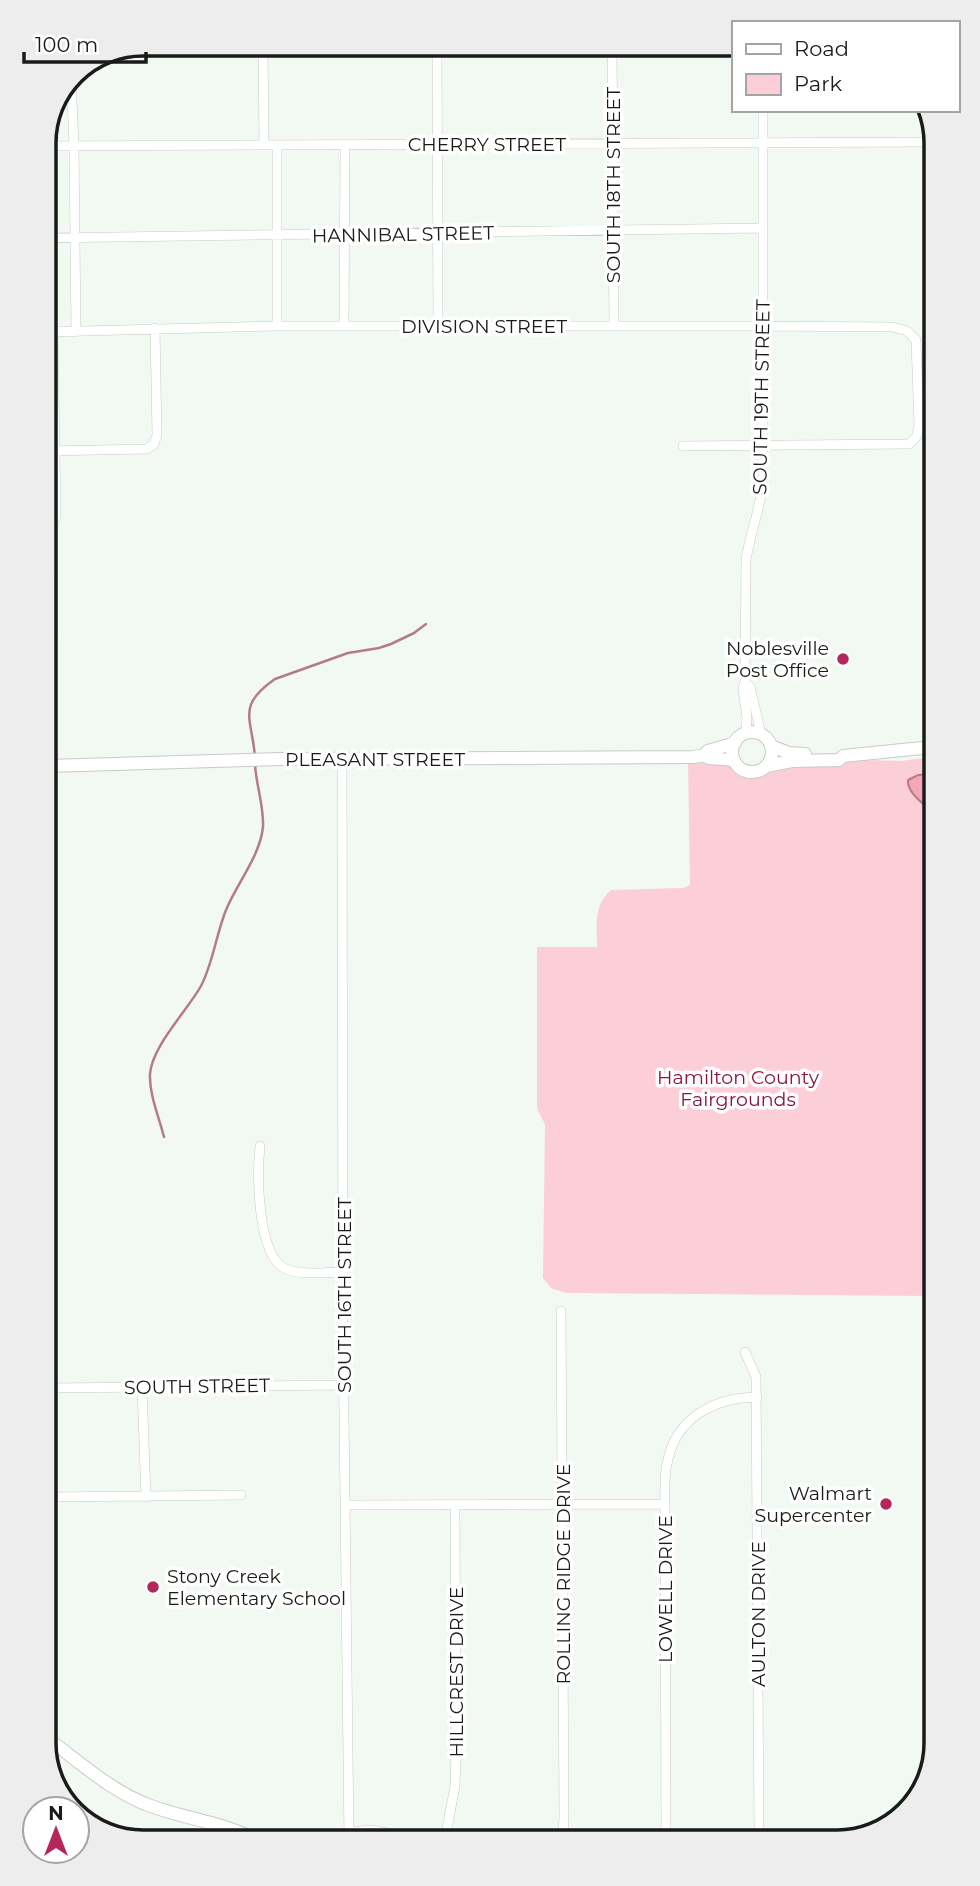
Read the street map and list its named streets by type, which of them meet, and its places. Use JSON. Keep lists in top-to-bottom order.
{
  "streets": {
    "street": [
      "CHERRY STREET",
      "SOUTH 18TH STREET",
      "HANNIBAL STREET",
      "DIVISION STREET",
      "SOUTH 19TH STREET",
      "PLEASANT STREET",
      "SOUTH 16TH STREET",
      "SOUTH STREET",
      "ROLLING RIDGE DRIVE",
      "LOWELL DRIVE",
      "AULTON DRIVE",
      "HILLCREST DRIVE"
    ]
  },
  "crossings": [
    ["CHERRY STREET", "SOUTH 18TH STREET"],
    ["CHERRY STREET", "SOUTH 19TH STREET"],
    ["SOUTH 18TH STREET", "HANNIBAL STREET"],
    ["SOUTH 18TH STREET", "DIVISION STREET"],
    ["HANNIBAL STREET", "SOUTH 19TH STREET"],
    ["DIVISION STREET", "SOUTH 19TH STREET"],
    ["SOUTH 19TH STREET", "PLEASANT STREET"],
    ["PLEASANT STREET", "SOUTH 16TH STREET"],
    ["SOUTH 16TH STREET", "SOUTH STREET"],
    ["LOWELL DRIVE", "AULTON DRIVE"]
  ],
  "parks": ["Hamilton County Fairgrounds"],
  "places": ["Noblesville Post Office", "Walmart Supercenter", "Stony Creek Elementary School"],
  "legend": ["Road", "Park"],
  "scale_bar": "100 m",
  "north": "top"
}
